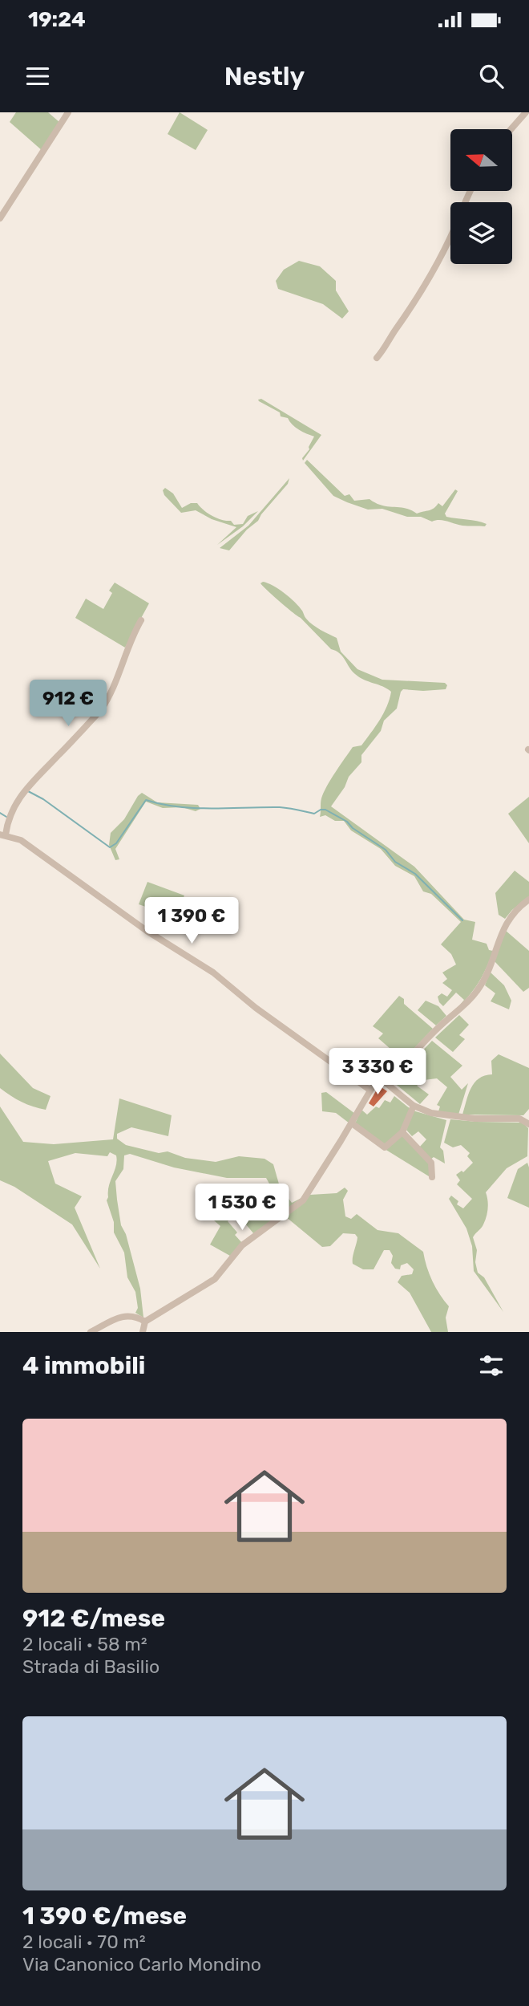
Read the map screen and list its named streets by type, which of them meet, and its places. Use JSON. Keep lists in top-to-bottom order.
{
  "north": "left",
  "page": {
    "status": "19:24",
    "header": "Nestly",
    "price": [
      "912 €",
      "1 390 €",
      "3 330 €",
      "1 530 €"
    ],
    "heading": "4 immobili",
    "list": [
      {
        "name": "912 €/mese",
        "note": "2 locali · 58 m² · Strada di Basilio"
      },
      {
        "name": "1 390 €/mese",
        "note": "2 locali · 70 m² · Via Canonico Carlo Mondino"
      }
    ]
  }
}
